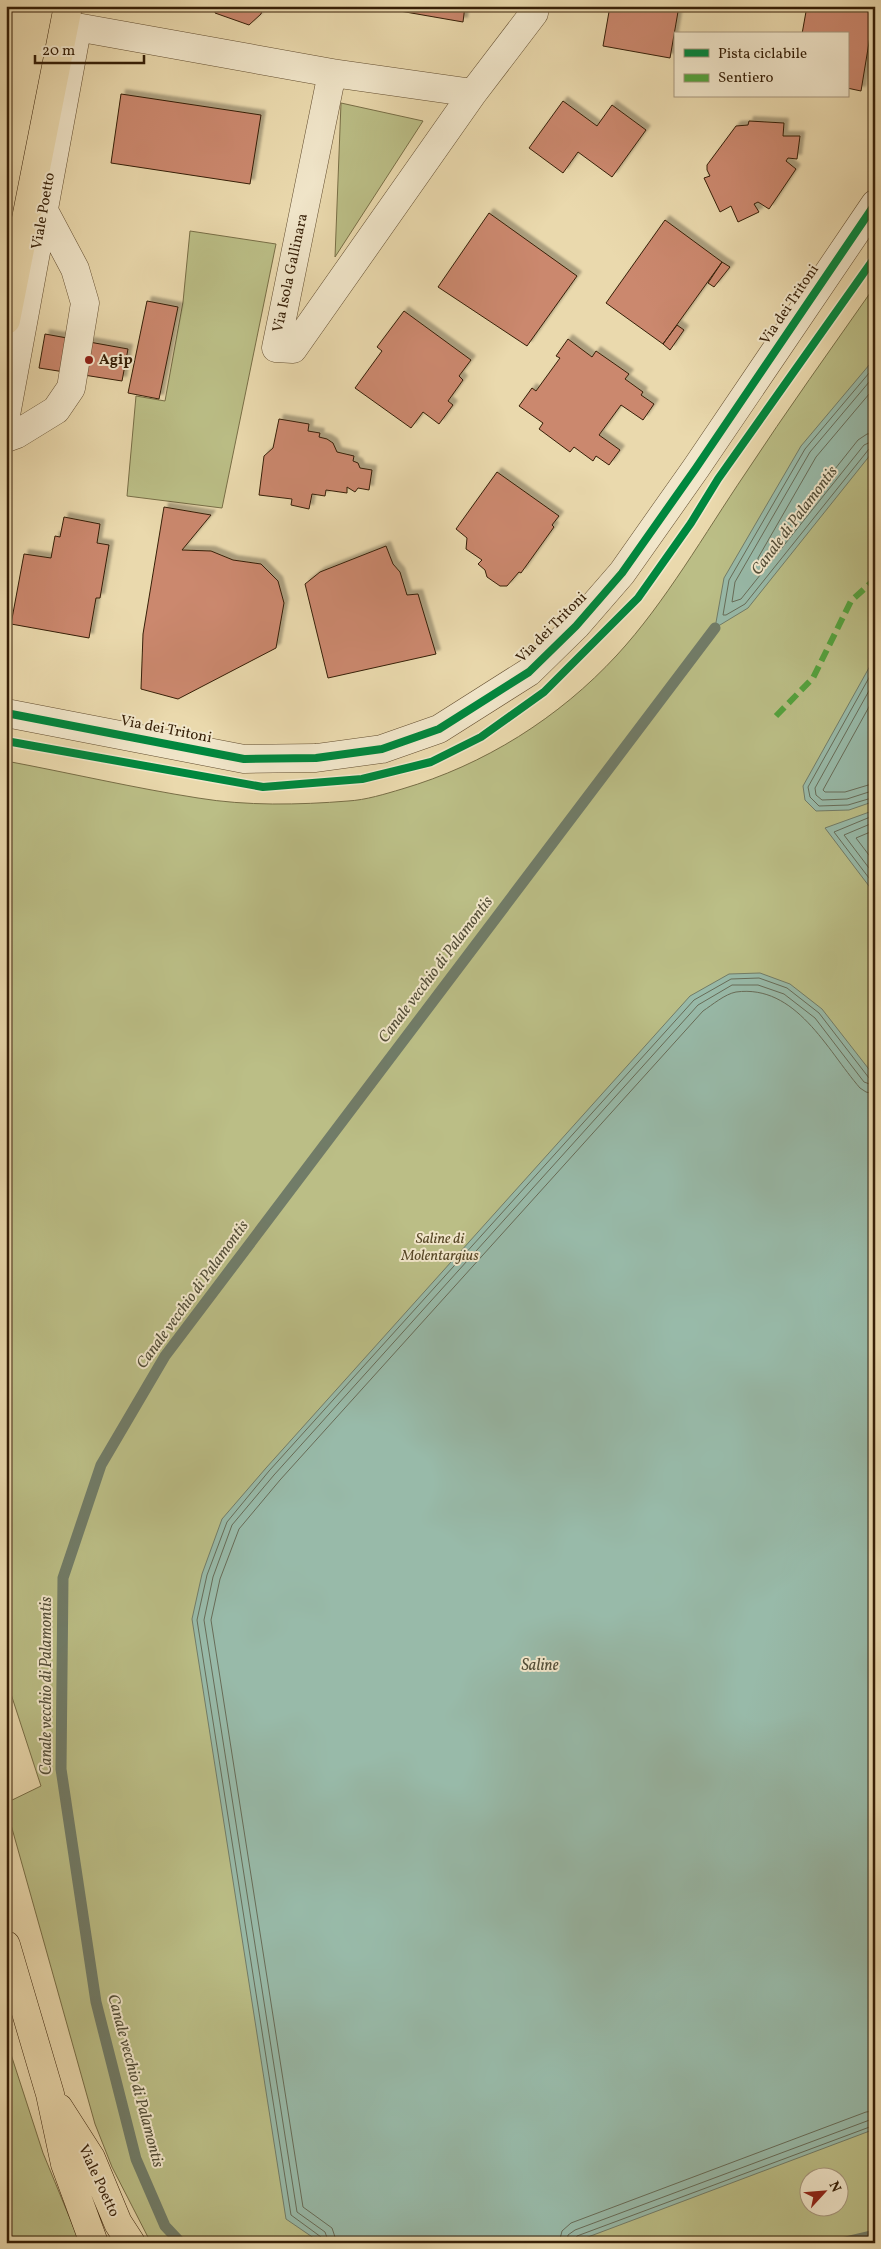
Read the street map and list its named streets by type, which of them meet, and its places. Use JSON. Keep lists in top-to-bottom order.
{
  "streets": {
    "main road": ["Viale Poetto"],
    "street": ["Via Isola Gallinara", "Via dei Tritoni"]
  },
  "water": ["Canale di Palamontis", "Canale vecchio di Palamontis", "Saline"],
  "parks": ["Saline di Molentargius"],
  "places": ["Agip"],
  "legend": ["Pista ciclabile", "Sentiero"],
  "scale_bar": "20 m",
  "north": "top right"
}
